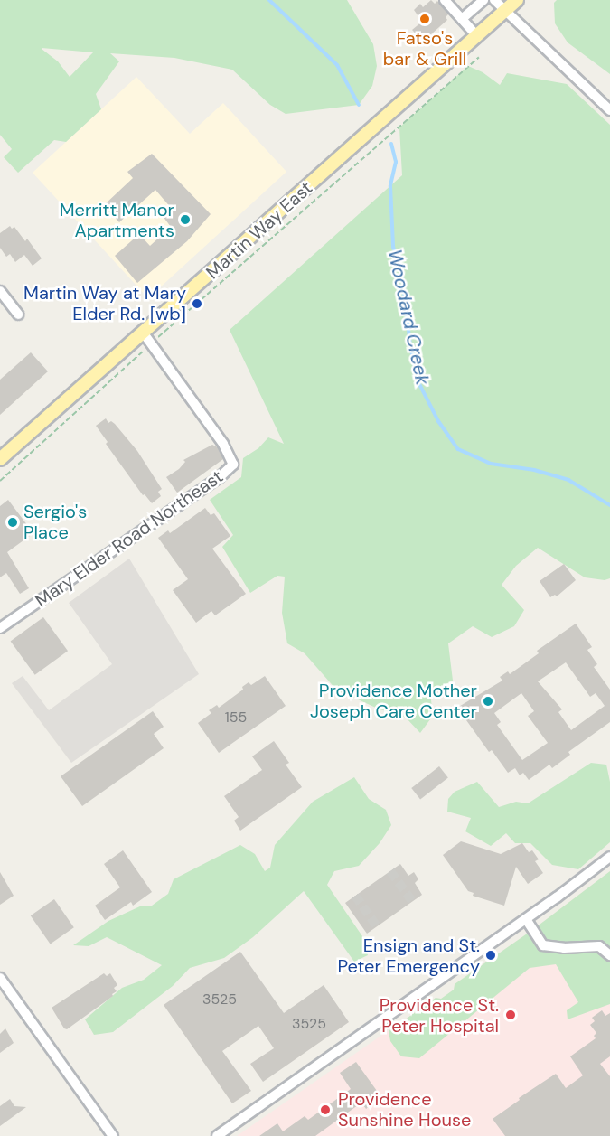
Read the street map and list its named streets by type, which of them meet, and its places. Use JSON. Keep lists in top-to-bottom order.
{
  "streets": {
    "main road": ["Martin Way East"],
    "street": ["Mary Elder Road Northeast"]
  },
  "crossings": [
    ["Martin Way East", "Mary Elder Road Northeast"]
  ],
  "water": ["Woodard Creek"],
  "places": [
    "Fatso's bar & Grill",
    "Merritt Manor Apartments",
    "Martin Way at Mary Elder Rd. [wb]",
    "Sergio's Place",
    "Providence Mother Joseph Care Center",
    "Ensign and St. Peter Emergency",
    "Providence St. Peter Hospital",
    "Providence Sunshine House"
  ],
  "house_numbers": ["155", "3525", "3525"]
}
